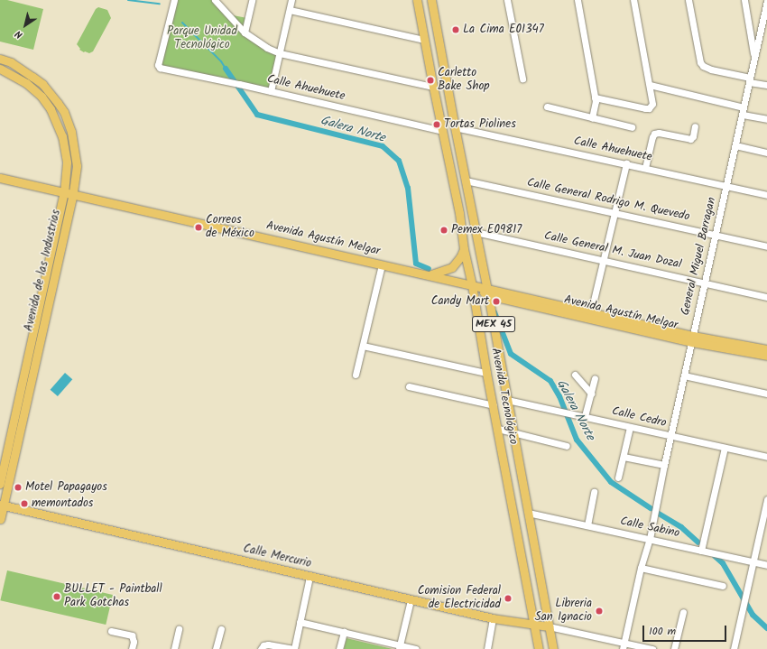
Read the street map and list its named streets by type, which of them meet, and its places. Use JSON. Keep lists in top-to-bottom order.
{
  "streets": {
    "main road": [
      "Avenida Agustín Melgar",
      "Avenida de las Industrias",
      "MEX 45",
      "Avenida Tecnológico",
      "Calle Mercurio"
    ],
    "street": [
      "Calle Ahuehuete",
      "Calle General Rodrigo M. Quevedo",
      "Calle General M. Juan Dozal",
      "General Miguel Barragan",
      "Calle Cedro",
      "Calle Sabino"
    ]
  },
  "crossings": [
    ["Calle Ahuehuete", "General Miguel Barragan"],
    ["Calle Ahuehuete", "Avenida Tecnológico"],
    ["Calle General Rodrigo M. Quevedo", "General Miguel Barragan"],
    ["Calle General Rodrigo M. Quevedo", "Avenida Tecnológico"],
    ["Avenida Agustín Melgar", "General Miguel Barragan"],
    ["Avenida Agustín Melgar", "Avenida de las Industrias"],
    ["Avenida Agustín Melgar", "Avenida Tecnológico"],
    ["Calle General M. Juan Dozal", "General Miguel Barragan"],
    ["Calle General M. Juan Dozal", "Avenida Tecnológico"],
    ["General Miguel Barragan", "Calle Cedro"],
    ["General Miguel Barragan", "Calle Sabino"],
    ["Avenida de las Industrias", "Calle Mercurio"],
    ["Avenida Tecnológico", "Calle Cedro"],
    ["Avenida Tecnológico", "Calle Sabino"],
    ["Avenida Tecnológico", "Calle Mercurio"]
  ],
  "water": ["Galera Norte"],
  "parks": ["Parque Unidad Tecnológico"],
  "places": [
    "La Cima E01347",
    "Carletto Bake Shop",
    "Tortas Piolines",
    "Correos de México",
    "Pemex E09817",
    "Candy Mart",
    "Motel Papagayos",
    "memontados",
    "BULLET - Paintball Park Gotchas",
    "Comision Federal de Electricidad",
    "Libreria San Ignacio"
  ],
  "scale_bar": "100 m",
  "north": "bottom left"
}
